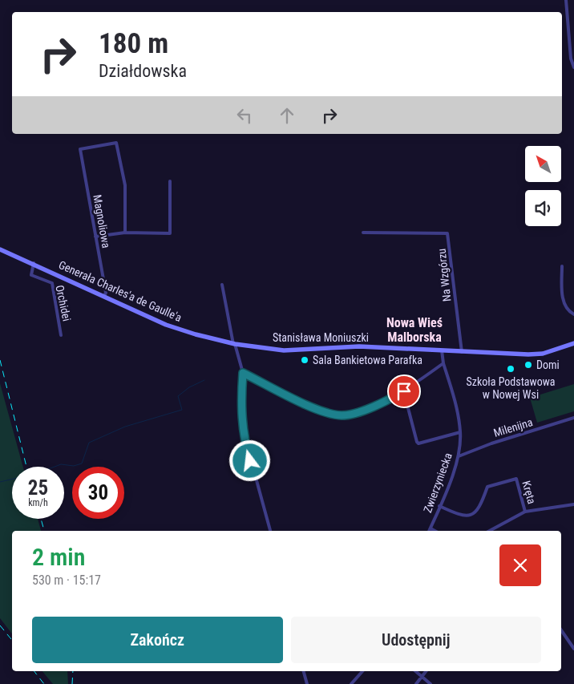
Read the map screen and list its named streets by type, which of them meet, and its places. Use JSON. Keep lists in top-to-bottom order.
{
  "streets": {
    "main road": ["Generała Charles'a de Gaulle'a", "Stanisława Moniuszki"],
    "street": [
      "Magnoliowa",
      "Na Wzgórzu",
      "Orchidei",
      "Milenijna",
      "Zwierzyniecka",
      "Kręta"
    ]
  },
  "crossings": [
    ["Magnoliowa", "Generała Charles'a de Gaulle'a"],
    ["Na Wzgórzu", "Stanisława Moniuszki"],
    ["Generała Charles'a de Gaulle'a", "Orchidei"],
    ["Generała Charles'a de Gaulle'a", "Stanisława Moniuszki"],
    ["Stanisława Moniuszki", "Zwierzyniecka"],
    ["Milenijna", "Zwierzyniecka"],
    ["Zwierzyniecka", "Kręta"]
  ],
  "districts": ["Nowa Wieś Malborska"],
  "places": ["Sala Bankietowa Parafka", "Domi", "Szkoła Podstawowa w Nowej Wsi"],
  "north": "top left",
  "page": {
    "turn": ["180 m", "Działdowska"],
    "speed": "25 km/h",
    "limit": "30",
    "heading": ["2 min", "530 m · 15:17"],
    "buttons": ["Zakończ", "Udostępnij"]
  }
}
